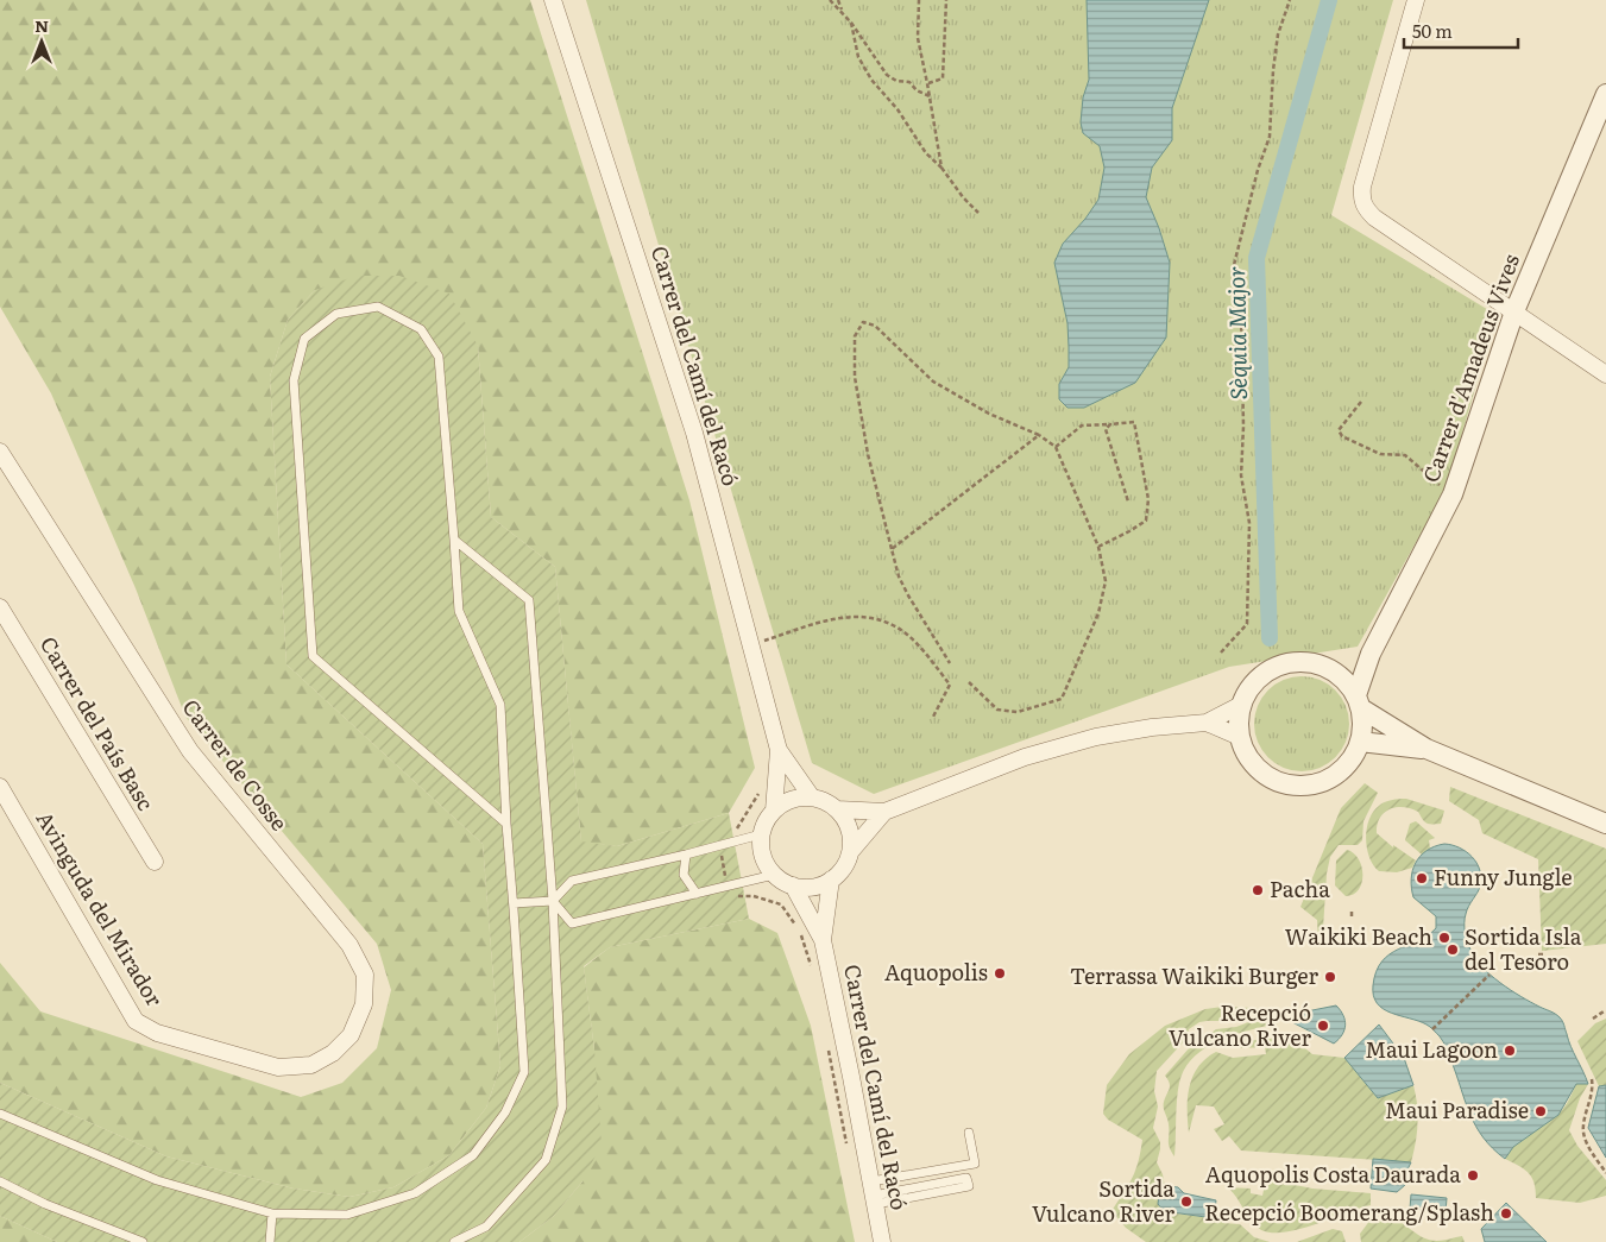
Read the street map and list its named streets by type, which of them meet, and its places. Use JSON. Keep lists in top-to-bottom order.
{
  "streets": {
    "street": [
      "Carrer del Camí del Racó",
      "Carrer d'Amadeus Vives",
      "Carrer del País Basc",
      "Carrer de Cosse",
      "Avinguda del Mirador"
    ]
  },
  "crossings": [
    ["Carrer de Cosse", "Avinguda del Mirador"]
  ],
  "water": ["Sèquia Major"],
  "places": [
    "Funny Jungle",
    "Pacha",
    "Waikiki Beach",
    "Sortida Isla del Tesoro",
    "Aquopolis",
    "Terrassa Waikiki Burger",
    "Recepció Vulcano River",
    "Maui Lagoon",
    "Maui Paradise",
    "Aquopolis Costa Daurada",
    "Sortida Vulcano River",
    "Recepció Boomerang/Splash"
  ],
  "scale_bar": "50 m",
  "north": "top"
}
